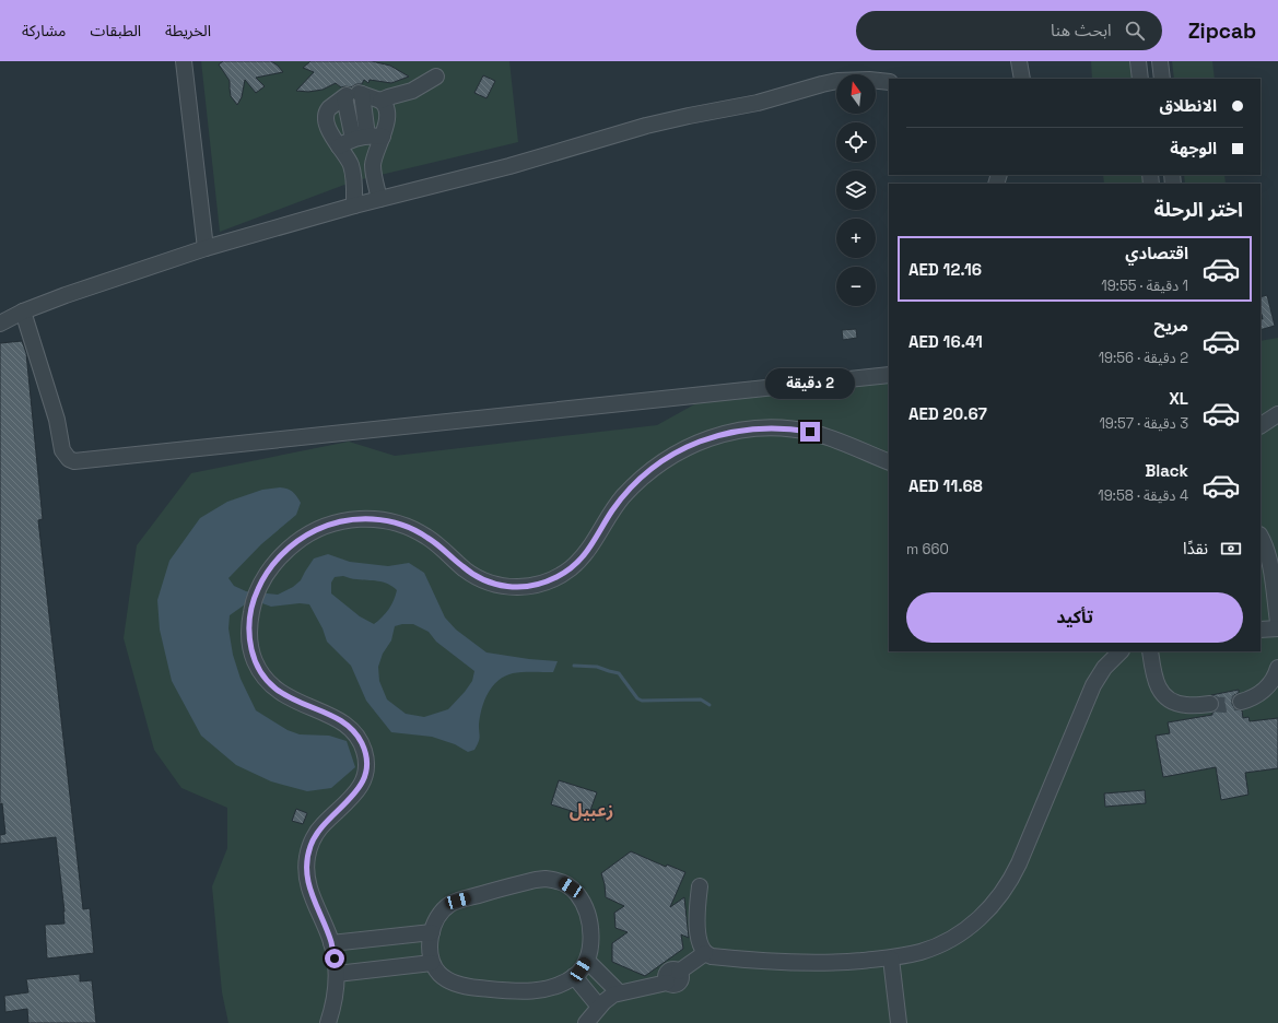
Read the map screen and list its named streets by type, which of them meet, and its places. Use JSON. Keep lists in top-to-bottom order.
{
  "districts": ["زعبيل"],
  "north": "top",
  "page": {
    "header": "Zipcab",
    "search": "ابحث هنا",
    "nav": ["الخريطة", "الطبقات", "مشاركة"],
    "map_buttons": ["+", "−"],
    "banner": ["الانطلاق", "الوجهة"],
    "heading": "اختر الرحلة",
    "list": [
      {
        "name": "اقتصادي",
        "note": "1 دقيقة · 19:55",
        "value": "AED 12.16"
      },
      {
        "name": "مريح",
        "note": "2 دقيقة · 19:56",
        "value": "AED 16.41"
      },
      {
        "name": "XL",
        "note": "3 دقيقة · 19:57",
        "value": "AED 20.67"
      },
      {
        "name": "Black",
        "note": "4 دقيقة · 19:58",
        "value": "AED 11.68"
      }
    ],
    "bubble": "2 دقيقة",
    "pay": ["نقدًا", "660 m"],
    "buttons": "تأكيد"
  }
}
